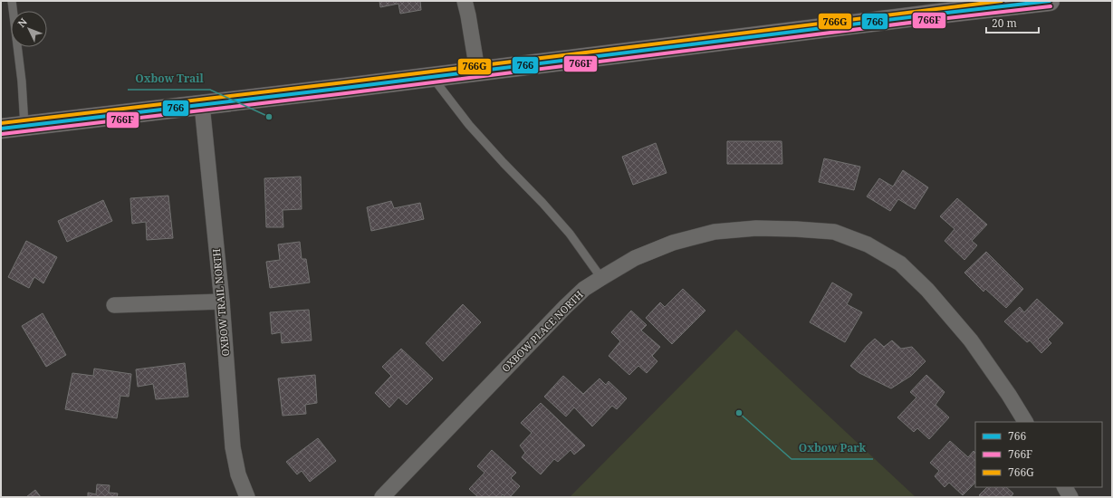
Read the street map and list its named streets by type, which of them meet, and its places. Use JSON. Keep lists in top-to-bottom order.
{
  "streets": {
    "street": ["OXBOW TRAIL NORTH", "OXBOW PLACE NORTH"]
  },
  "places": ["Oxbow Trail", "Oxbow Park"],
  "lines": ["transit line 766", "transit line 766G", "transit line 766F"],
  "legend": ["766", "766F", "766G"],
  "scale_bar": "20 m",
  "north": "top left"
}
